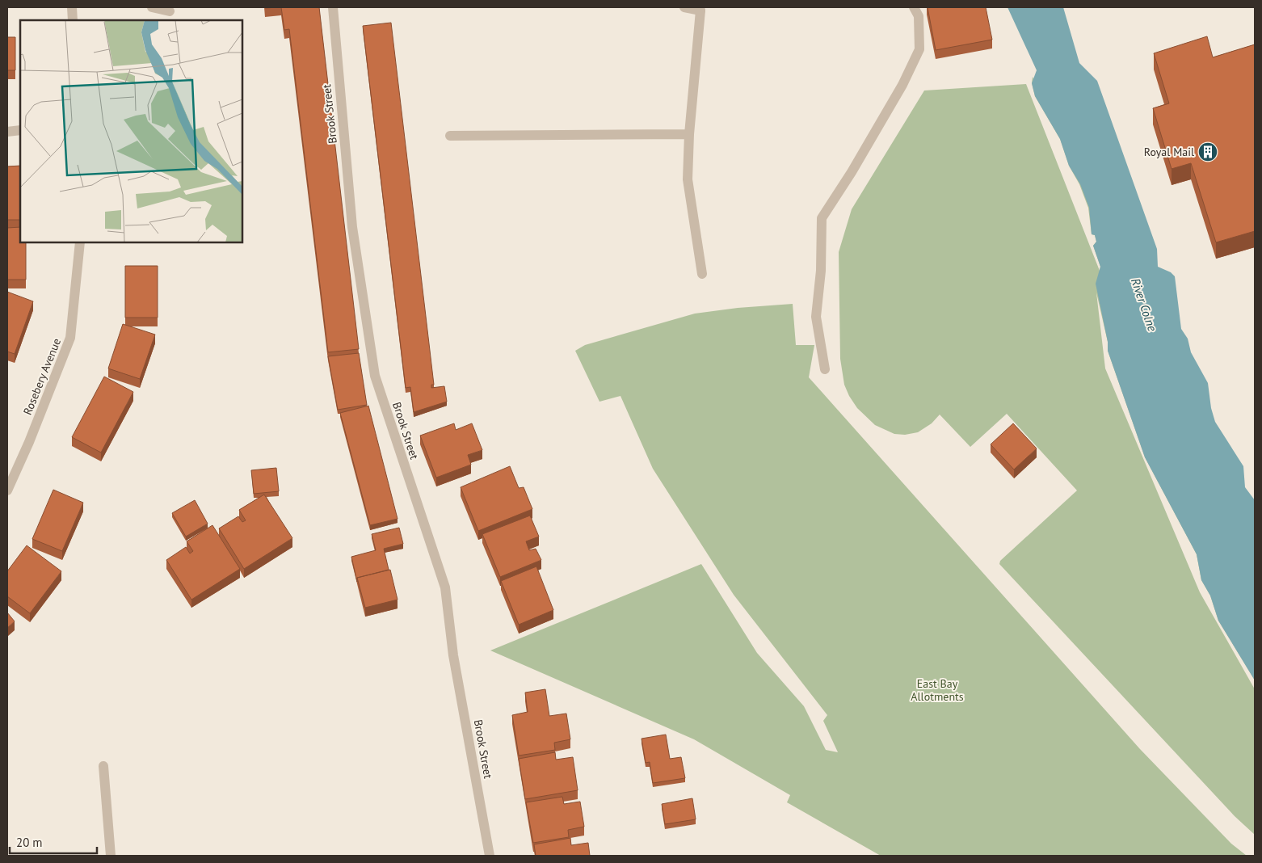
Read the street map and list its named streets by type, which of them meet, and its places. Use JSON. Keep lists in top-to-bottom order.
{
  "streets": {
    "street": ["Brook Street", "Rosebery Avenue"]
  },
  "water": ["River Colne"],
  "parks": ["East Bay Allotments"],
  "places": {
    "building": ["Royal Mail"]
  },
  "scale_bar": "20 m"
}
